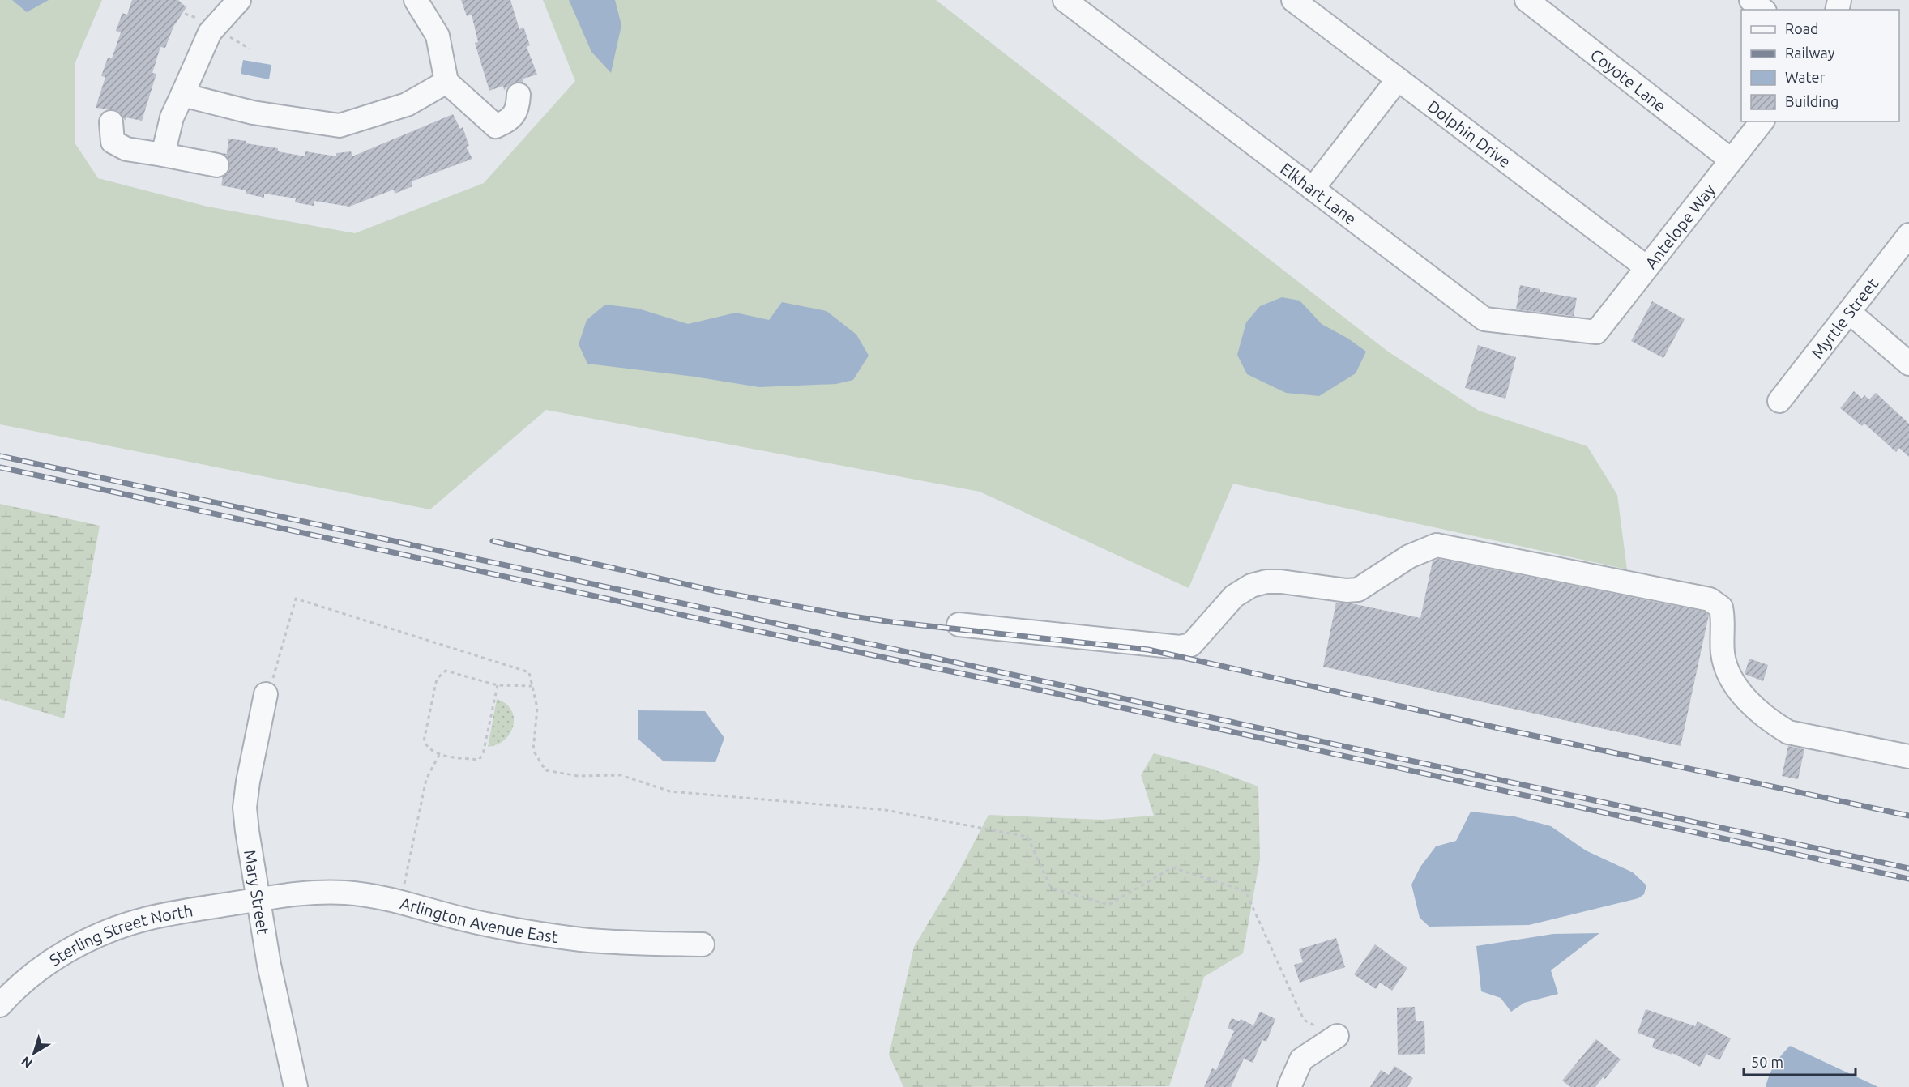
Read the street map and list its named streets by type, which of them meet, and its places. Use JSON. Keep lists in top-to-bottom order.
{
  "streets": {
    "street": [
      "Coyote Lane",
      "Dolphin Drive",
      "Elkhart Lane",
      "Antelope Way",
      "Myrtle Street",
      "Mary Street",
      "Arlington Avenue East",
      "Sterling Street North"
    ]
  },
  "crossings": [
    ["Coyote Lane", "Antelope Way"],
    ["Dolphin Drive", "Antelope Way"],
    ["Elkhart Lane", "Antelope Way"],
    ["Mary Street", "Arlington Avenue East"],
    ["Mary Street", "Sterling Street North"],
    ["Arlington Avenue East", "Sterling Street North"]
  ],
  "legend": [
    "Road",
    "Railway",
    "Water",
    "Building"
  ],
  "scale_bar": "50 m",
  "north": "bottom left"
}
